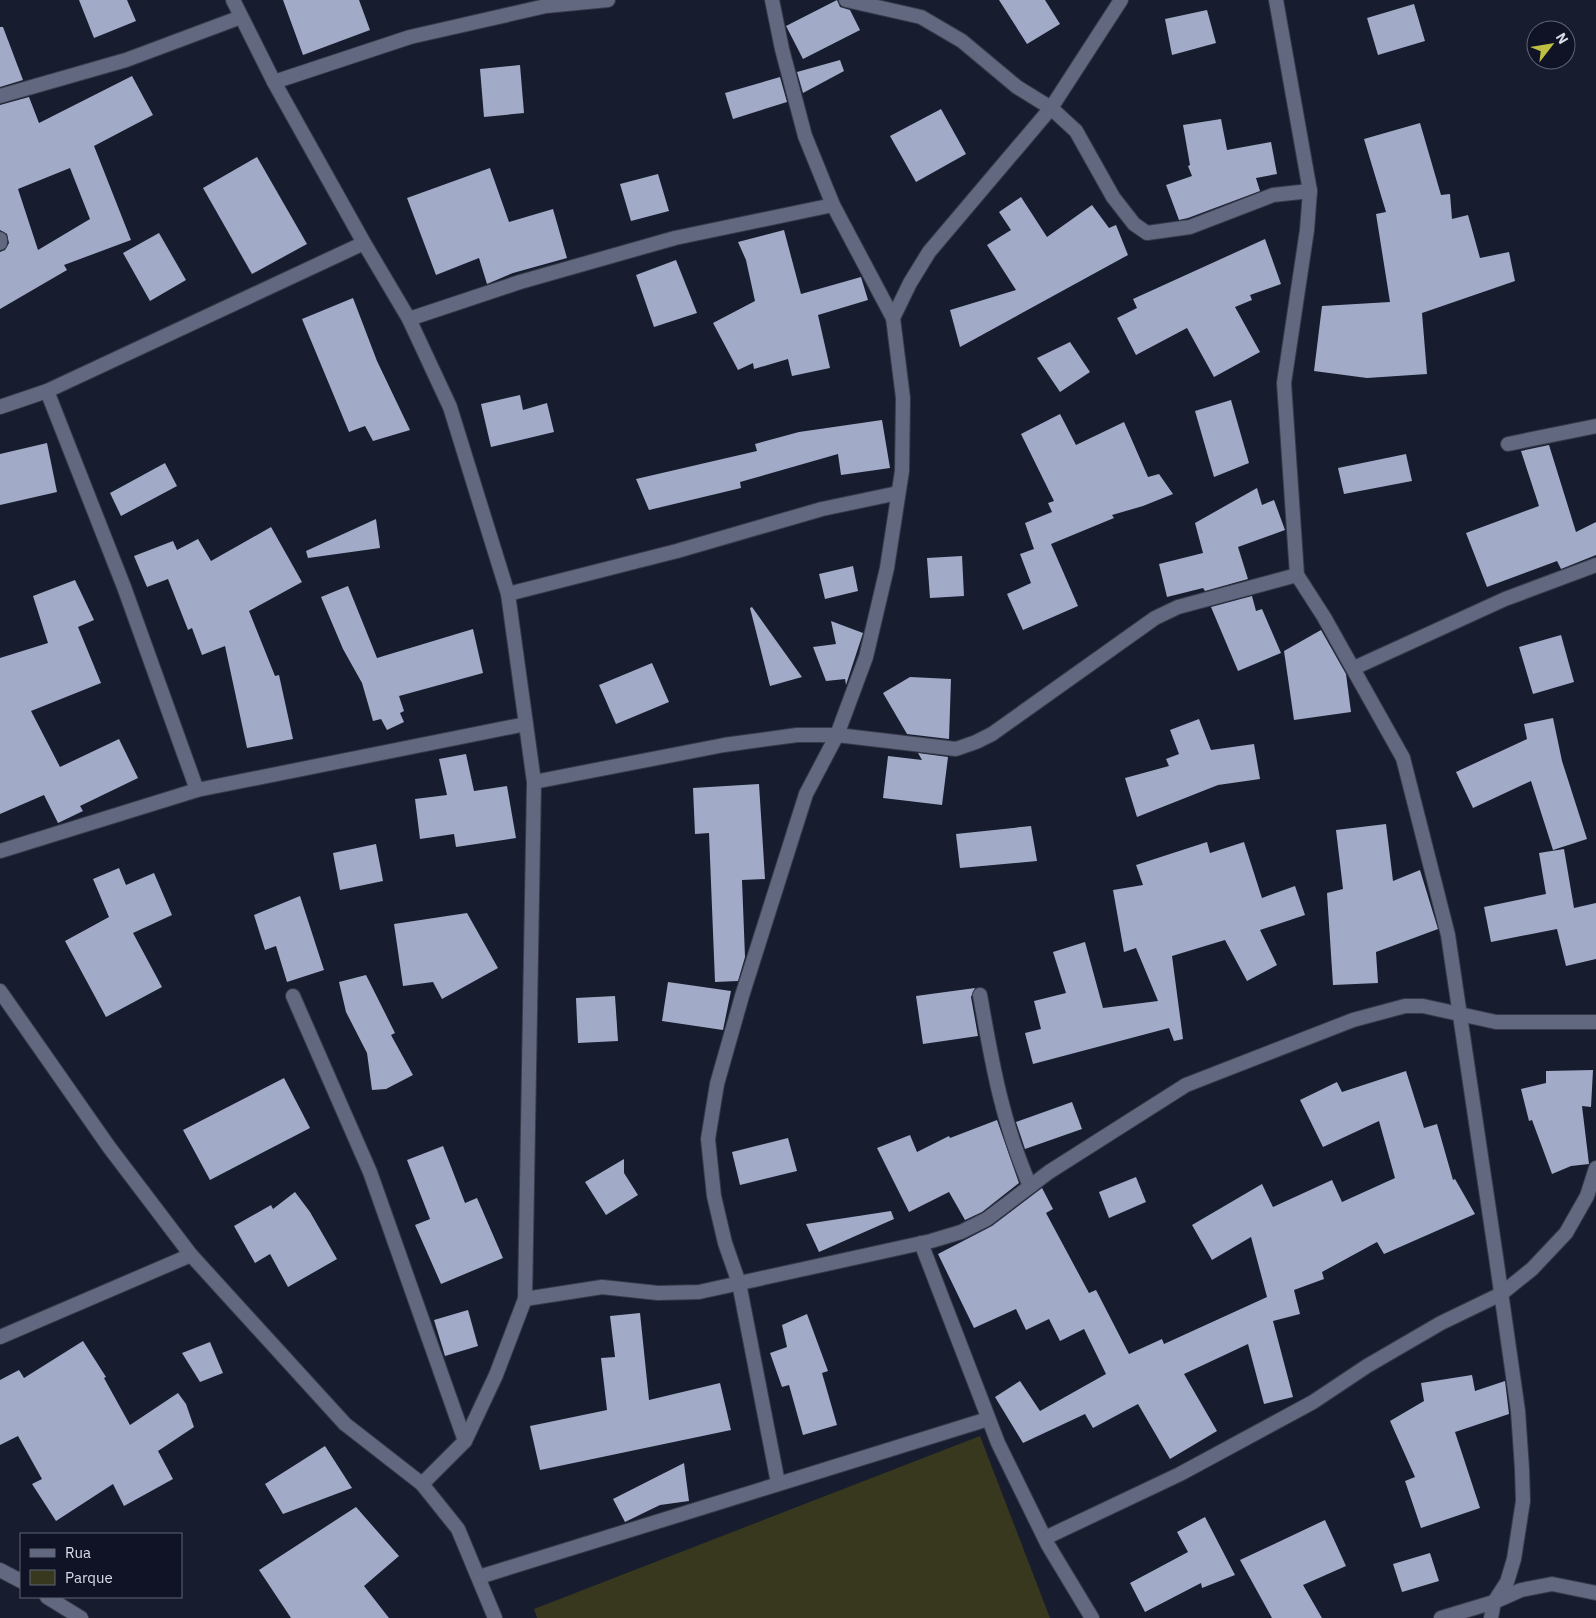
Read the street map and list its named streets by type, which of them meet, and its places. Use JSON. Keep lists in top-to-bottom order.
{
  "legend": ["Rua", "Parque"],
  "north": "top right"
}
